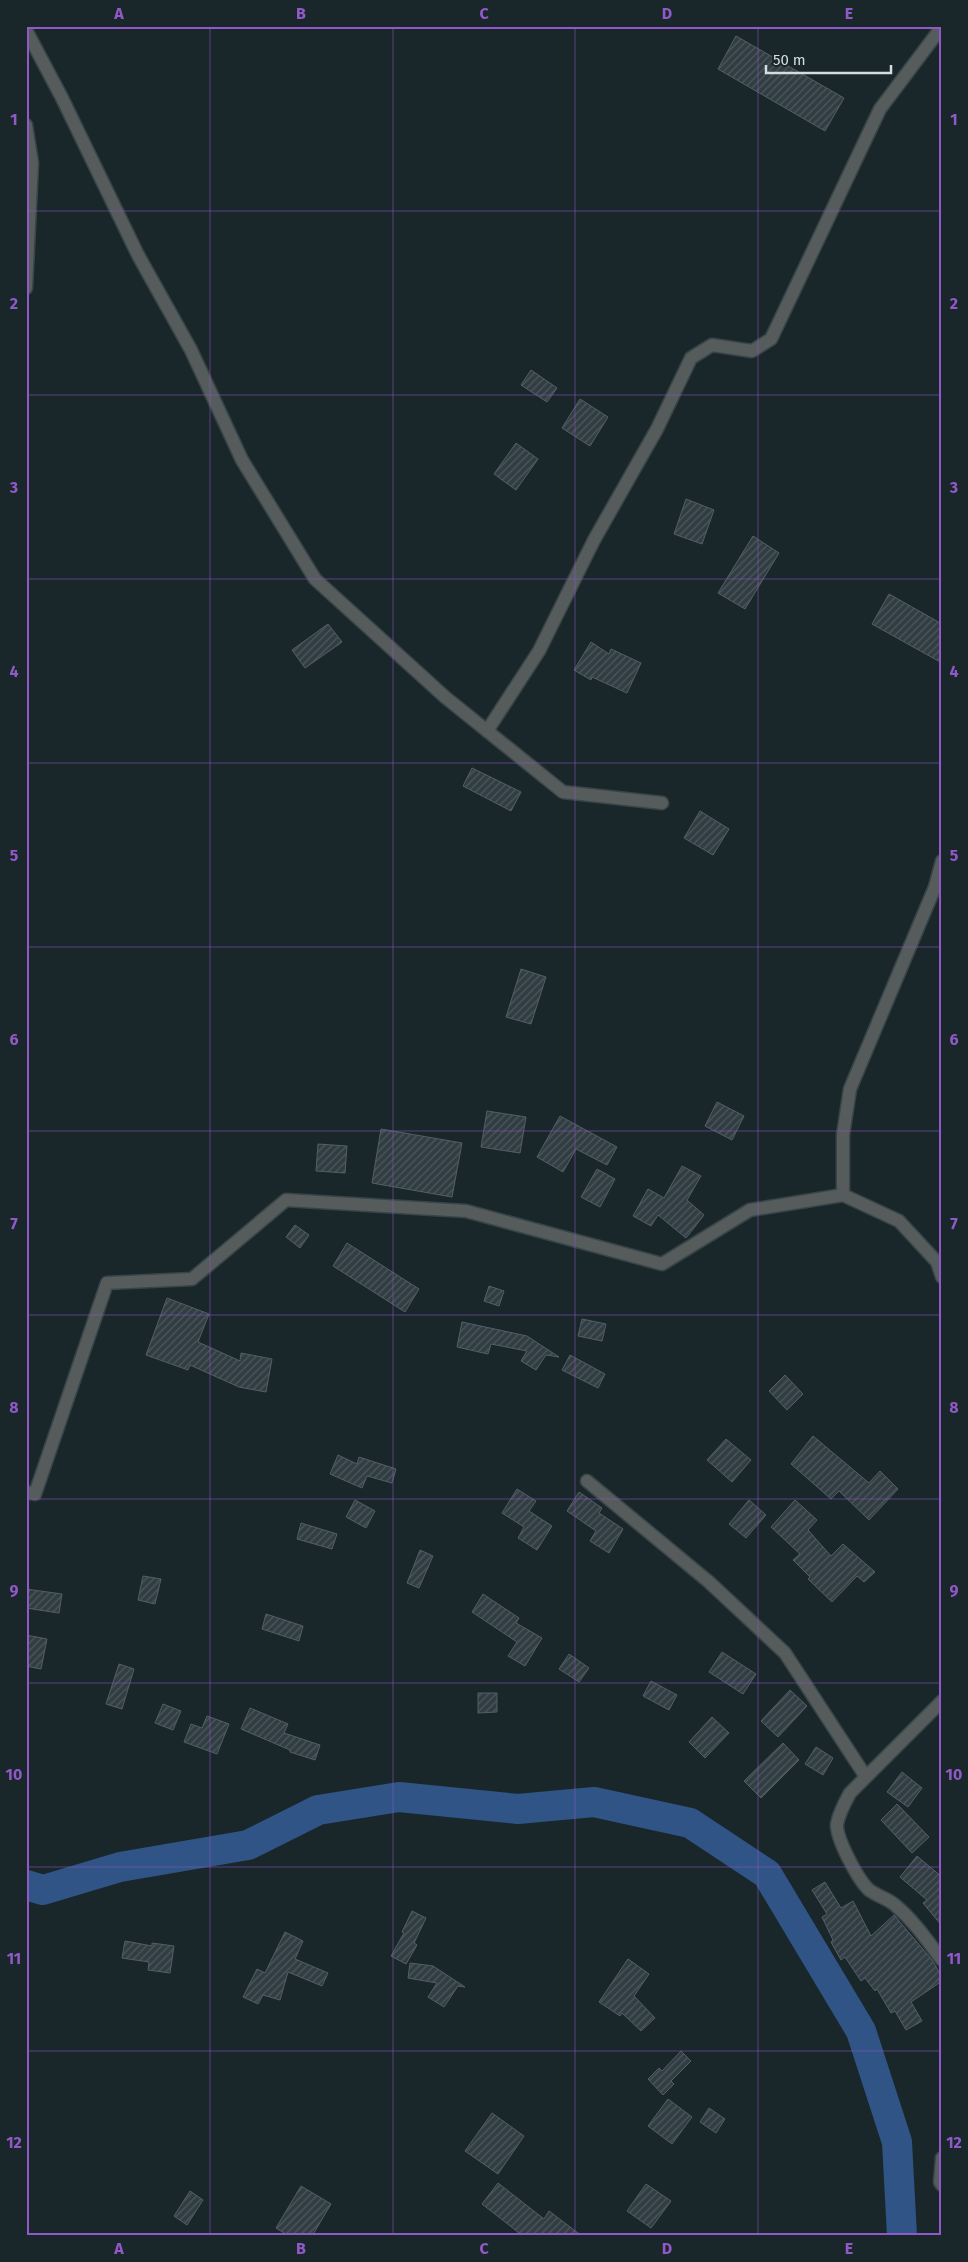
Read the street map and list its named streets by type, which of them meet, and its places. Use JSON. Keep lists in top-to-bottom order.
{
  "scale_bar": "50 m",
  "grid": {
    "columns": [
      "A",
      "B",
      "C",
      "D",
      "E"
    ],
    "rows": [
      "1",
      "2",
      "3",
      "4",
      "5",
      "6",
      "7",
      "8",
      "9",
      "10",
      "11",
      "12"
    ]
  }
}
